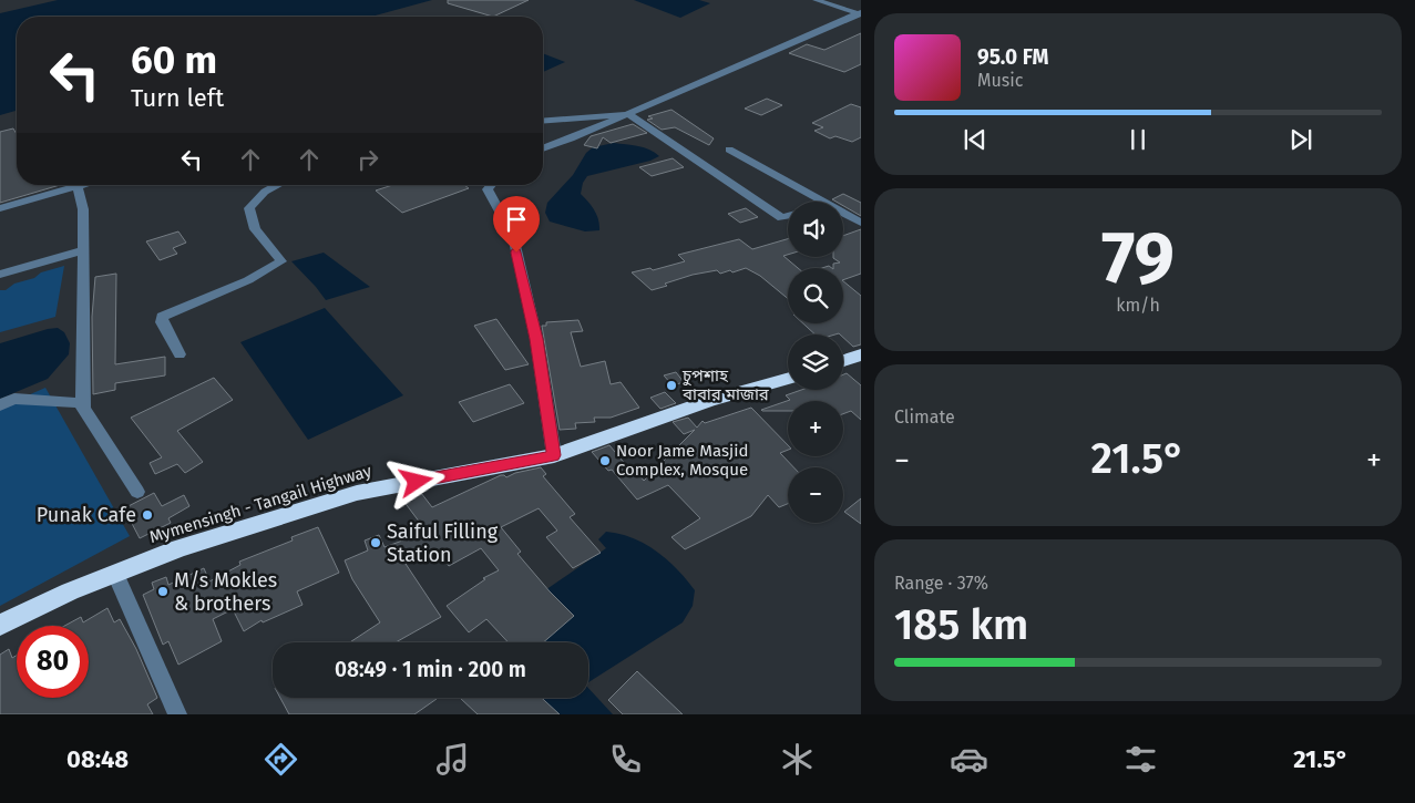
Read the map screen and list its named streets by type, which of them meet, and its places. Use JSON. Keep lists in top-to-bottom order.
{
  "streets": {
    "highway": ["Mymensingh - Tangail Highway"]
  },
  "places": [
    "চুপশাহ বাবার মাজার",
    "Noor Jame Masjid Complex, Mosque",
    "Punak Cafe",
    "Saiful Filling Station",
    "M/s Mokles & brothers"
  ],
  "page": {
    "turn": ["60 m", "Turn left"],
    "song": ["95.0 FM", "Music"],
    "tile": [
      ["79", "km/h"],
      "Climate",
      ["Range · 37%", "185 km"]
    ],
    "map_buttons": ["+", "−"],
    "heat": ["−", "21.5°", "+"],
    "limit": "80",
    "trip": "08:49 · 1 min · 200 m",
    "tabs": ["08:48", "21.5°"]
  }
}
